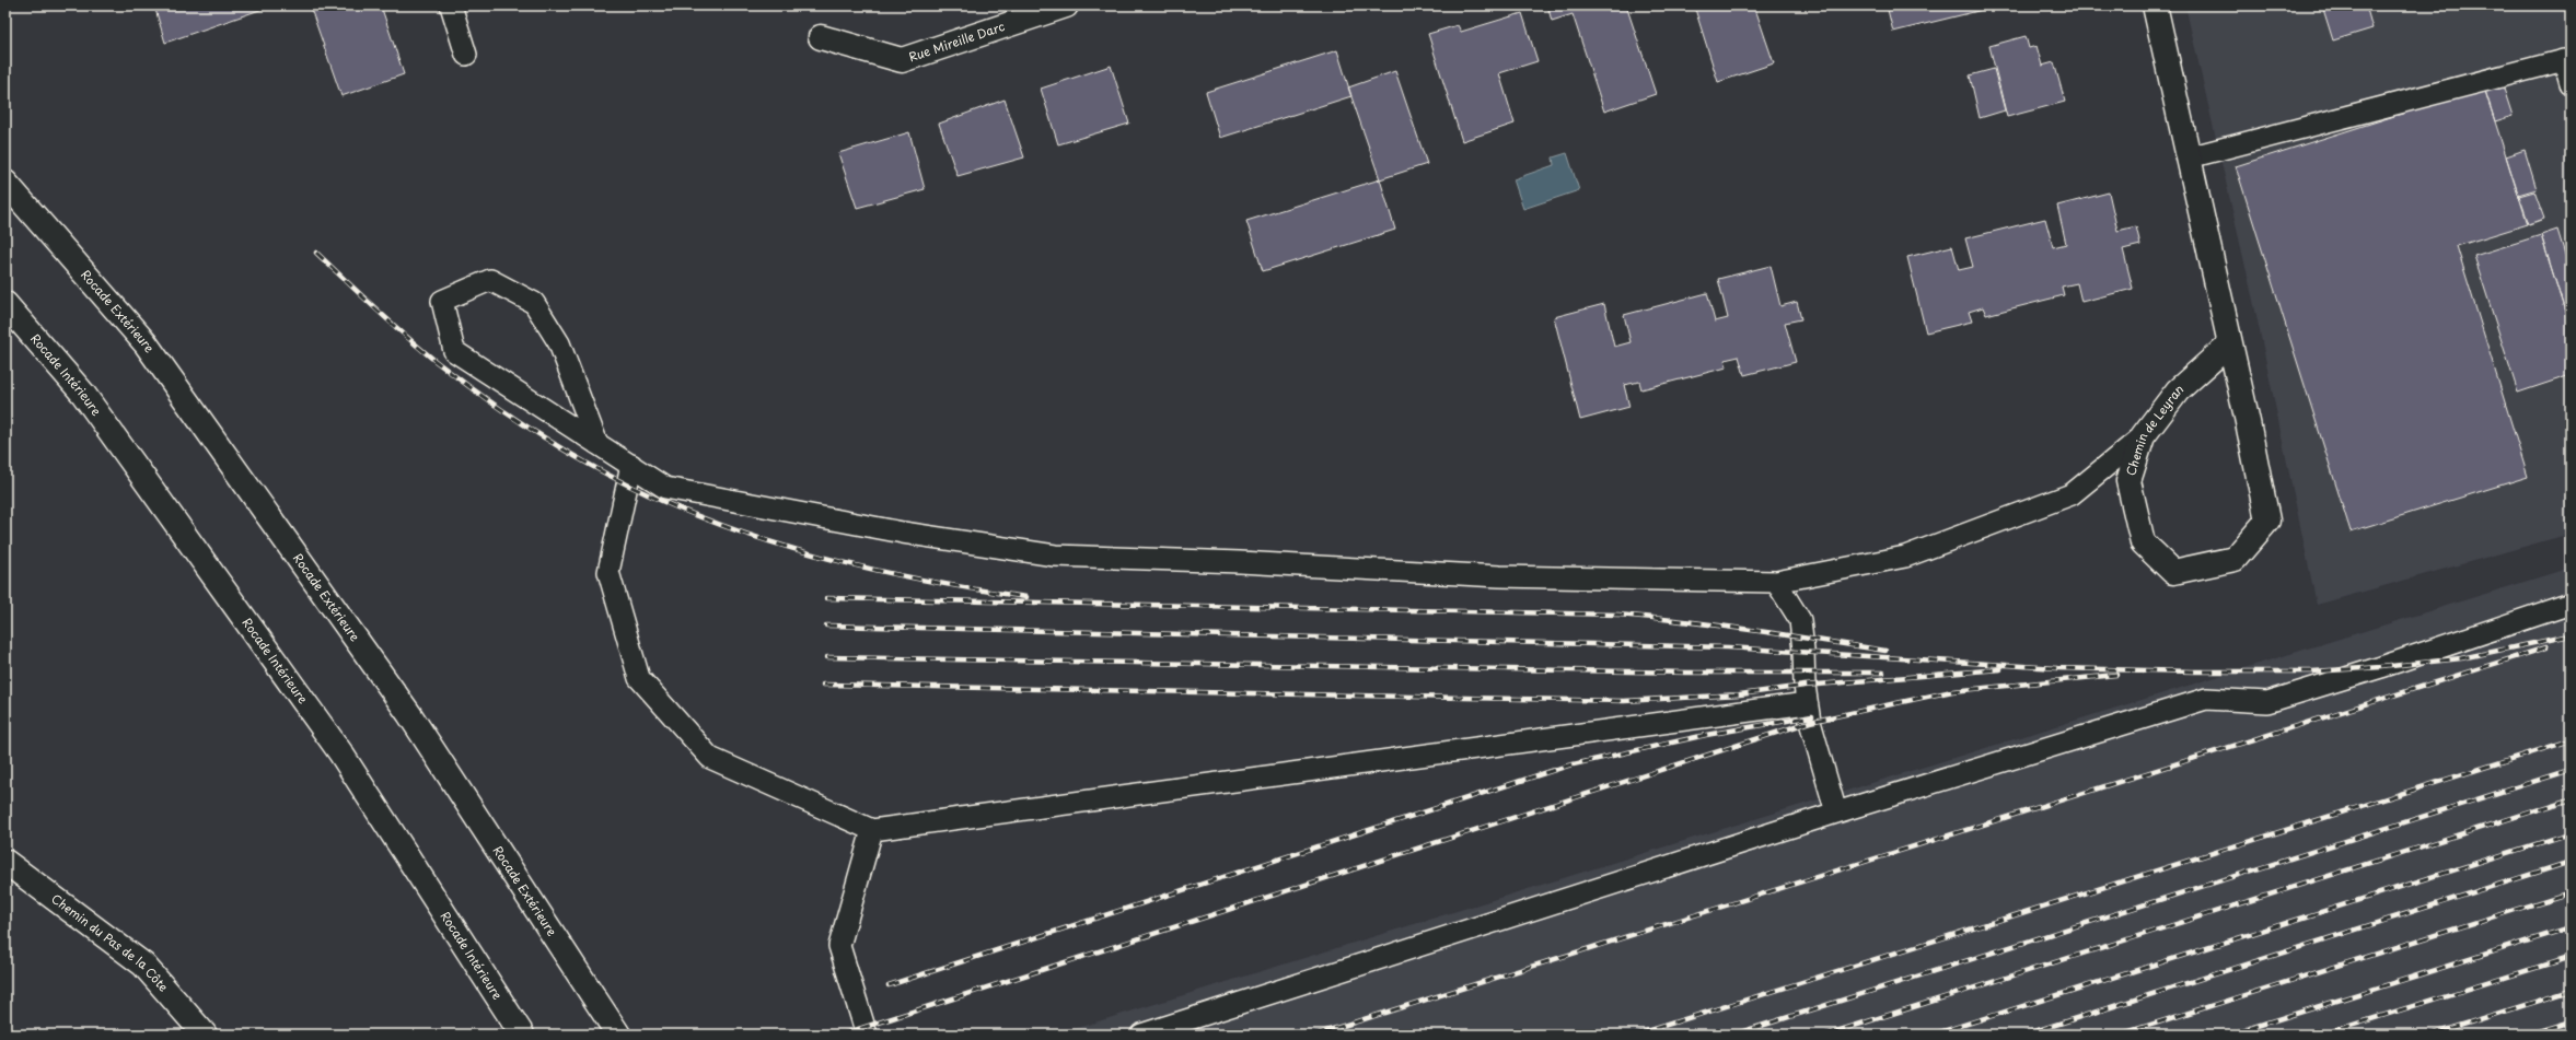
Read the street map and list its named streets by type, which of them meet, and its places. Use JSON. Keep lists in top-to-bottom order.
{
  "streets": {
    "main road": [
      "Rue Mireille Darc",
      "Rocade Extérieure",
      "Rocade Intérieure",
      "Chemin de Leyran",
      "Chemin du Pas de la Côte"
    ]
  }
}
